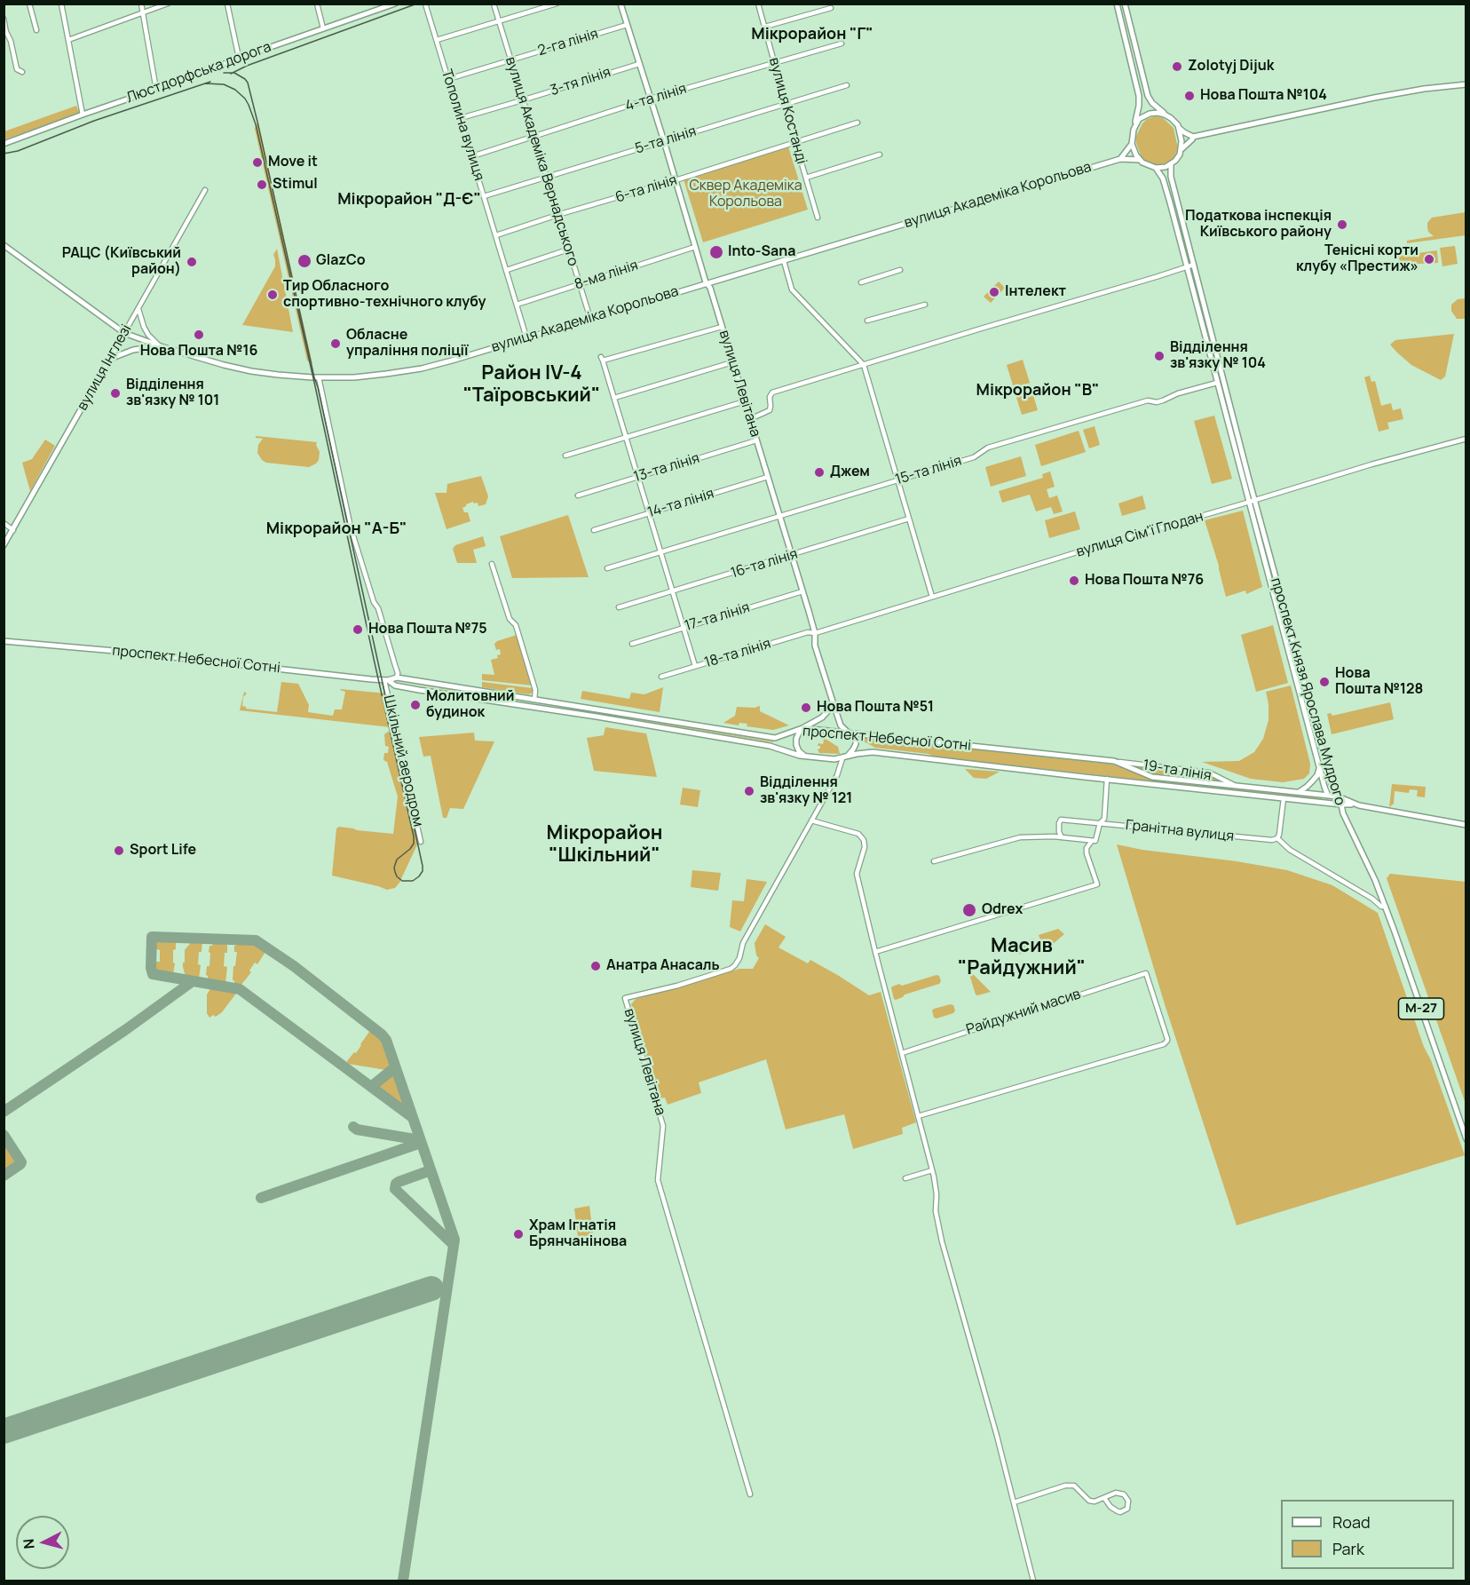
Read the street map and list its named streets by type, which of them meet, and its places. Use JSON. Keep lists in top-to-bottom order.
{
  "streets": {
    "main road": [
      "Люстдорфська дорога",
      "вулиця Академіка Корольова",
      "вулиця Інглезі",
      "вулиця Левітана",
      "проспект Небесної Сотні",
      "проспект Князя Ярослава Мудрого",
      "М-27"
    ],
    "street": [
      "2-га лінія",
      "3-тя лінія",
      "4-та лінія",
      "вулиця Костанді",
      "Тополина вулиця",
      "5-та лінія",
      "вулиця Академіка Вернадського",
      "6-та лінія",
      "8-ма лінія",
      "13-та лінія",
      "15-та лінія",
      "14-та лінія",
      "вулиця Сім'ї Глодан",
      "16-та лінія",
      "17-та лінія",
      "18-та лінія",
      "Шкільний аеродром",
      "19-та лінія",
      "Гранітна вулиця",
      "Райдужний масив"
    ]
  },
  "crossings": [
    ["2-га лінія", "Тополина вулиця"],
    ["2-га лінія", "вулиця Академіка Вернадського"],
    ["2-га лінія", "вулиця Левітана"],
    ["3-тя лінія", "Тополина вулиця"],
    ["3-тя лінія", "вулиця Академіка Вернадського"],
    ["3-тя лінія", "вулиця Левітана"],
    ["4-та лінія", "вулиця Костанді"],
    ["4-та лінія", "Тополина вулиця"],
    ["4-та лінія", "вулиця Академіка Вернадського"],
    ["4-та лінія", "вулиця Левітана"],
    ["вулиця Костанді", "5-та лінія"],
    ["вулиця Костанді", "6-та лінія"],
    ["Тополина вулиця", "5-та лінія"],
    ["Тополина вулиця", "6-та лінія"],
    ["Тополина вулиця", "вулиця Академіка Корольова"],
    ["Тополина вулиця", "8-ма лінія"],
    ["5-та лінія", "вулиця Академіка Вернадського"],
    ["5-та лінія", "вулиця Левітана"],
    ["вулиця Академіка Вернадського", "6-та лінія"],
    ["вулиця Академіка Вернадського", "вулиця Академіка Корольова"],
    ["вулиця Академіка Вернадського", "8-ма лінія"],
    ["6-та лінія", "вулиця Левітана"],
    ["вулиця Академіка Корольова", "вулиця Інглезі"],
    ["вулиця Академіка Корольова", "вулиця Левітана"],
    ["вулиця Академіка Корольова", "проспект Князя Ярослава Мудрого"],
    ["8-ма лінія", "вулиця Левітана"],
    ["вулиця Левітана", "13-та лінія"],
    ["вулиця Левітана", "15-та лінія"],
    ["вулиця Левітана", "14-та лінія"],
    ["вулиця Левітана", "вулиця Сім'ї Глодан"],
    ["вулиця Левітана", "16-та лінія"],
    ["вулиця Левітана", "17-та лінія"],
    ["вулиця Левітана", "18-та лінія"],
    ["вулиця Левітана", "проспект Небесної Сотні"],
    ["15-та лінія", "проспект Князя Ярослава Мудрого"],
    ["вулиця Сім'ї Глодан", "18-та лінія"],
    ["вулиця Сім'ї Глодан", "проспект Князя Ярослава Мудрого"],
    ["проспект Небесної Сотні", "проспект Князя Ярослава Мудрого"],
    ["проспект Небесної Сотні", "Шкільний аеродром"],
    ["проспект Небесної Сотні", "19-та лінія"],
    ["проспект Князя Ярослава Мудрого", "М-27"]
  ],
  "districts": [
    "Мікрорайон \"Г\"",
    "Мікрорайон \"Д-Є\"",
    "Район IV-4 \"Таїровський\"",
    "Мікрорайон \"В\"",
    "Мікрорайон \"А-Б\"",
    "Мікрорайон \"Шкільний\"",
    "Масив \"Райдужний\""
  ],
  "parks": ["Сквер Академіка Корольова"],
  "places": [
    "Zolotyj Dijuk",
    "Нова Пошта №104",
    "Move it",
    "Stimul",
    "Податкова інспекція Київського району",
    "Into-Sana",
    "Тенісні корти клубу «Престиж»",
    "GlazCo",
    "РАЦС (Київський район)",
    "Інтелект",
    "Тир Обласного спортивно-технічного клубу",
    "Нова Пошта №16",
    "Обласне упраління поліції",
    "Відділення зв'язку № 104",
    "Відділення зв'язку № 101",
    "Джем",
    "Нова Пошта №76",
    "Нова Пошта №75",
    "Нова Пошта №128",
    "Молитовний будинок",
    "Нова Пошта №51",
    "Відділення зв'язку № 121",
    "Sport Life",
    "Odrex",
    "Анатра Анасаль",
    "Храм Ігнатія Брянчанінова"
  ],
  "legend": ["Road", "Park"],
  "north": "left"
}
